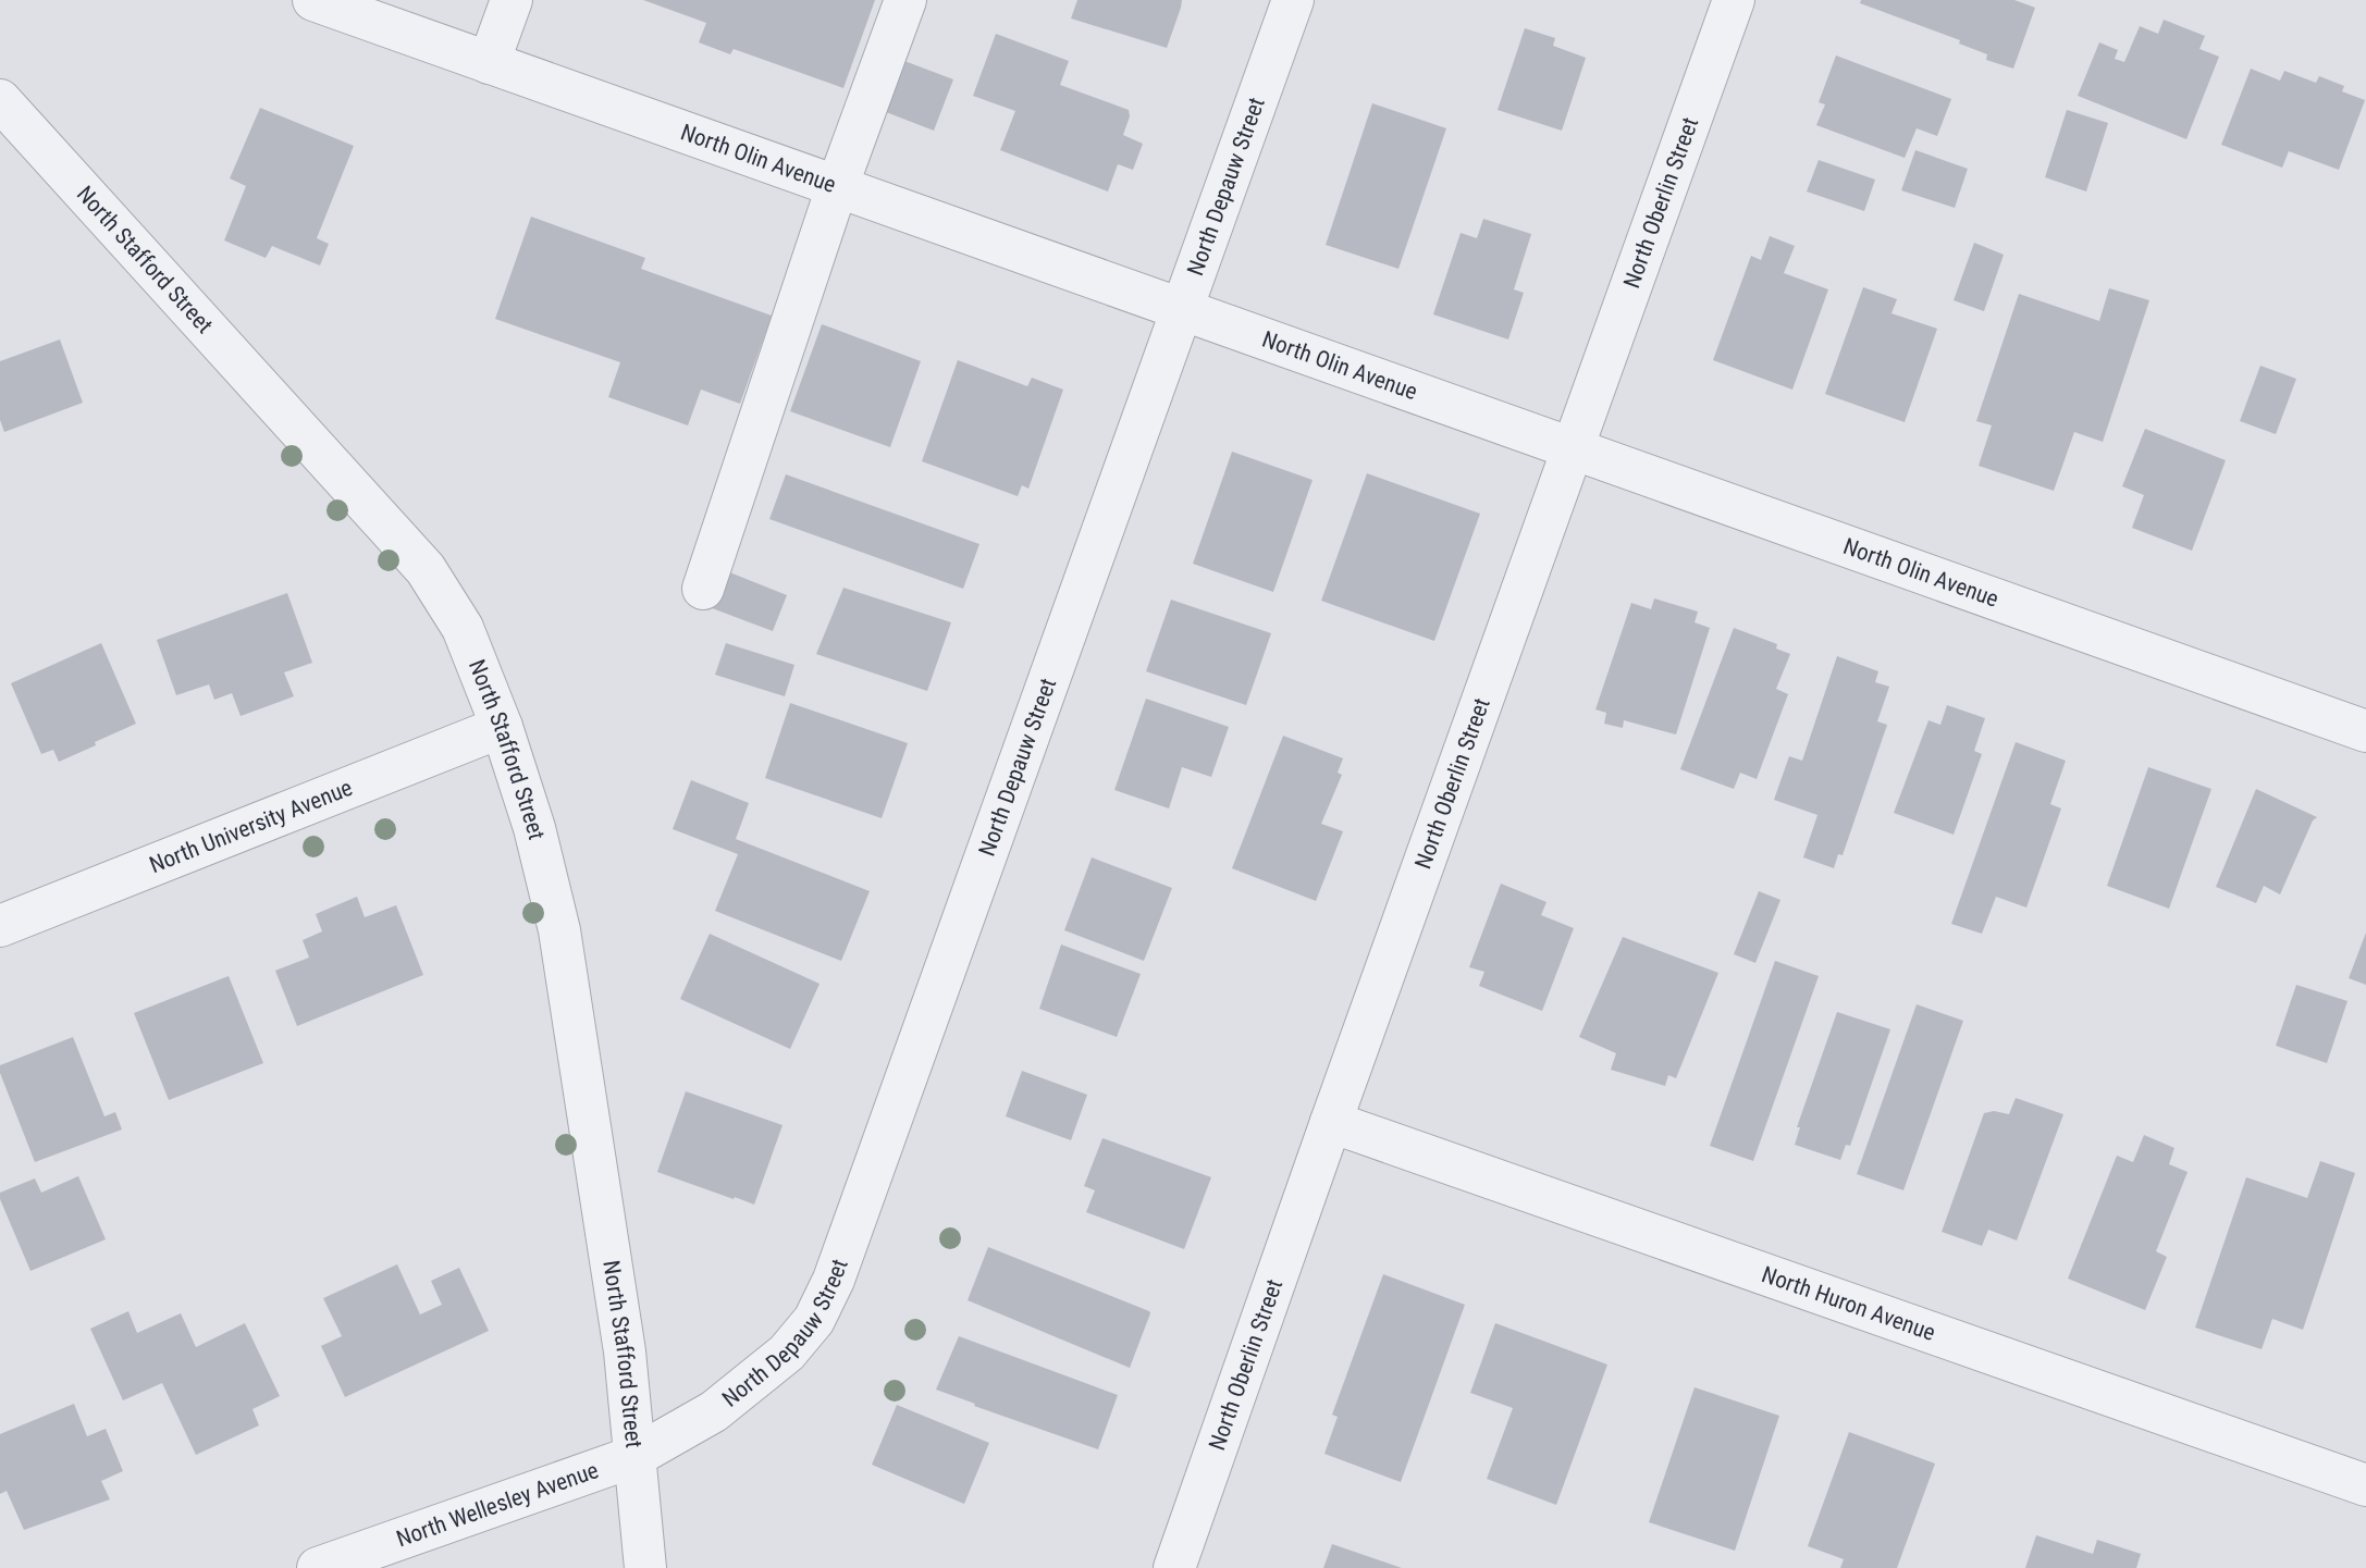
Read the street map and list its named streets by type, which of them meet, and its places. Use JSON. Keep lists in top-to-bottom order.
{
  "streets": {
    "street": [
      "North Olin Avenue",
      "North Depauw Street",
      "North Oberlin Street",
      "North Stafford Street",
      "North University Avenue",
      "North Huron Avenue",
      "North Wellesley Avenue"
    ]
  },
  "crossings": [
    ["North Olin Avenue", "North Depauw Street"],
    ["North Olin Avenue", "North Oberlin Street"],
    ["North Depauw Street", "North Stafford Street"],
    ["North Depauw Street", "North Wellesley Avenue"],
    ["North Oberlin Street", "North Huron Avenue"],
    ["North Stafford Street", "North University Avenue"],
    ["North Stafford Street", "North Wellesley Avenue"]
  ]
}
